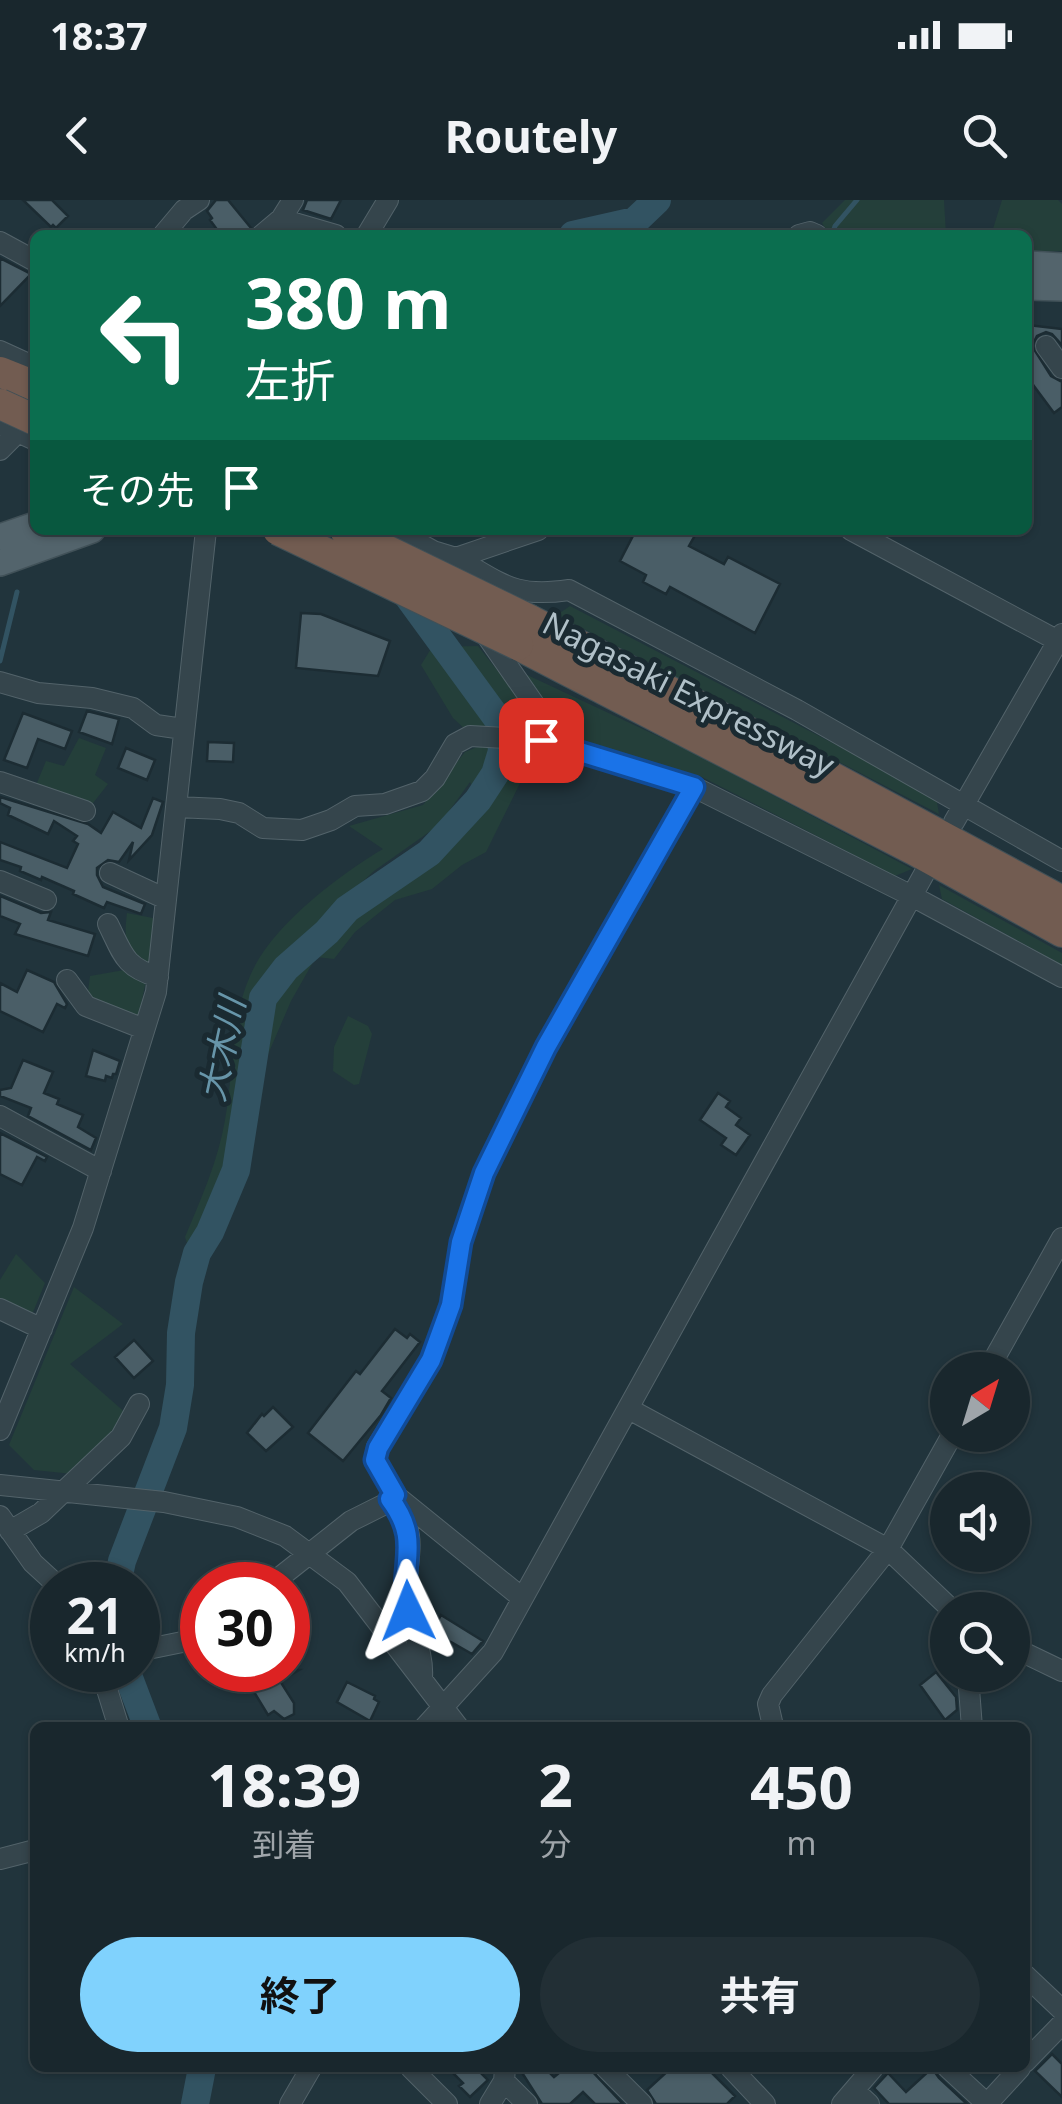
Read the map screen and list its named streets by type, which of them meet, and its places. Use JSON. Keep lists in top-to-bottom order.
{
  "streets": {
    "highway": ["Nagasaki Expressway"]
  },
  "water": ["大木川"],
  "north": "top right",
  "page": {
    "status": "18:37",
    "header": "Routely",
    "turn": ["380 m", "左折"],
    "then": "その先",
    "speed": "21 km/h",
    "limit": "30",
    "eta": [
      "18:39",
      "到着",
      "2",
      "分",
      "450",
      "m"
    ],
    "buttons": ["終了", "共有"]
  }
}
